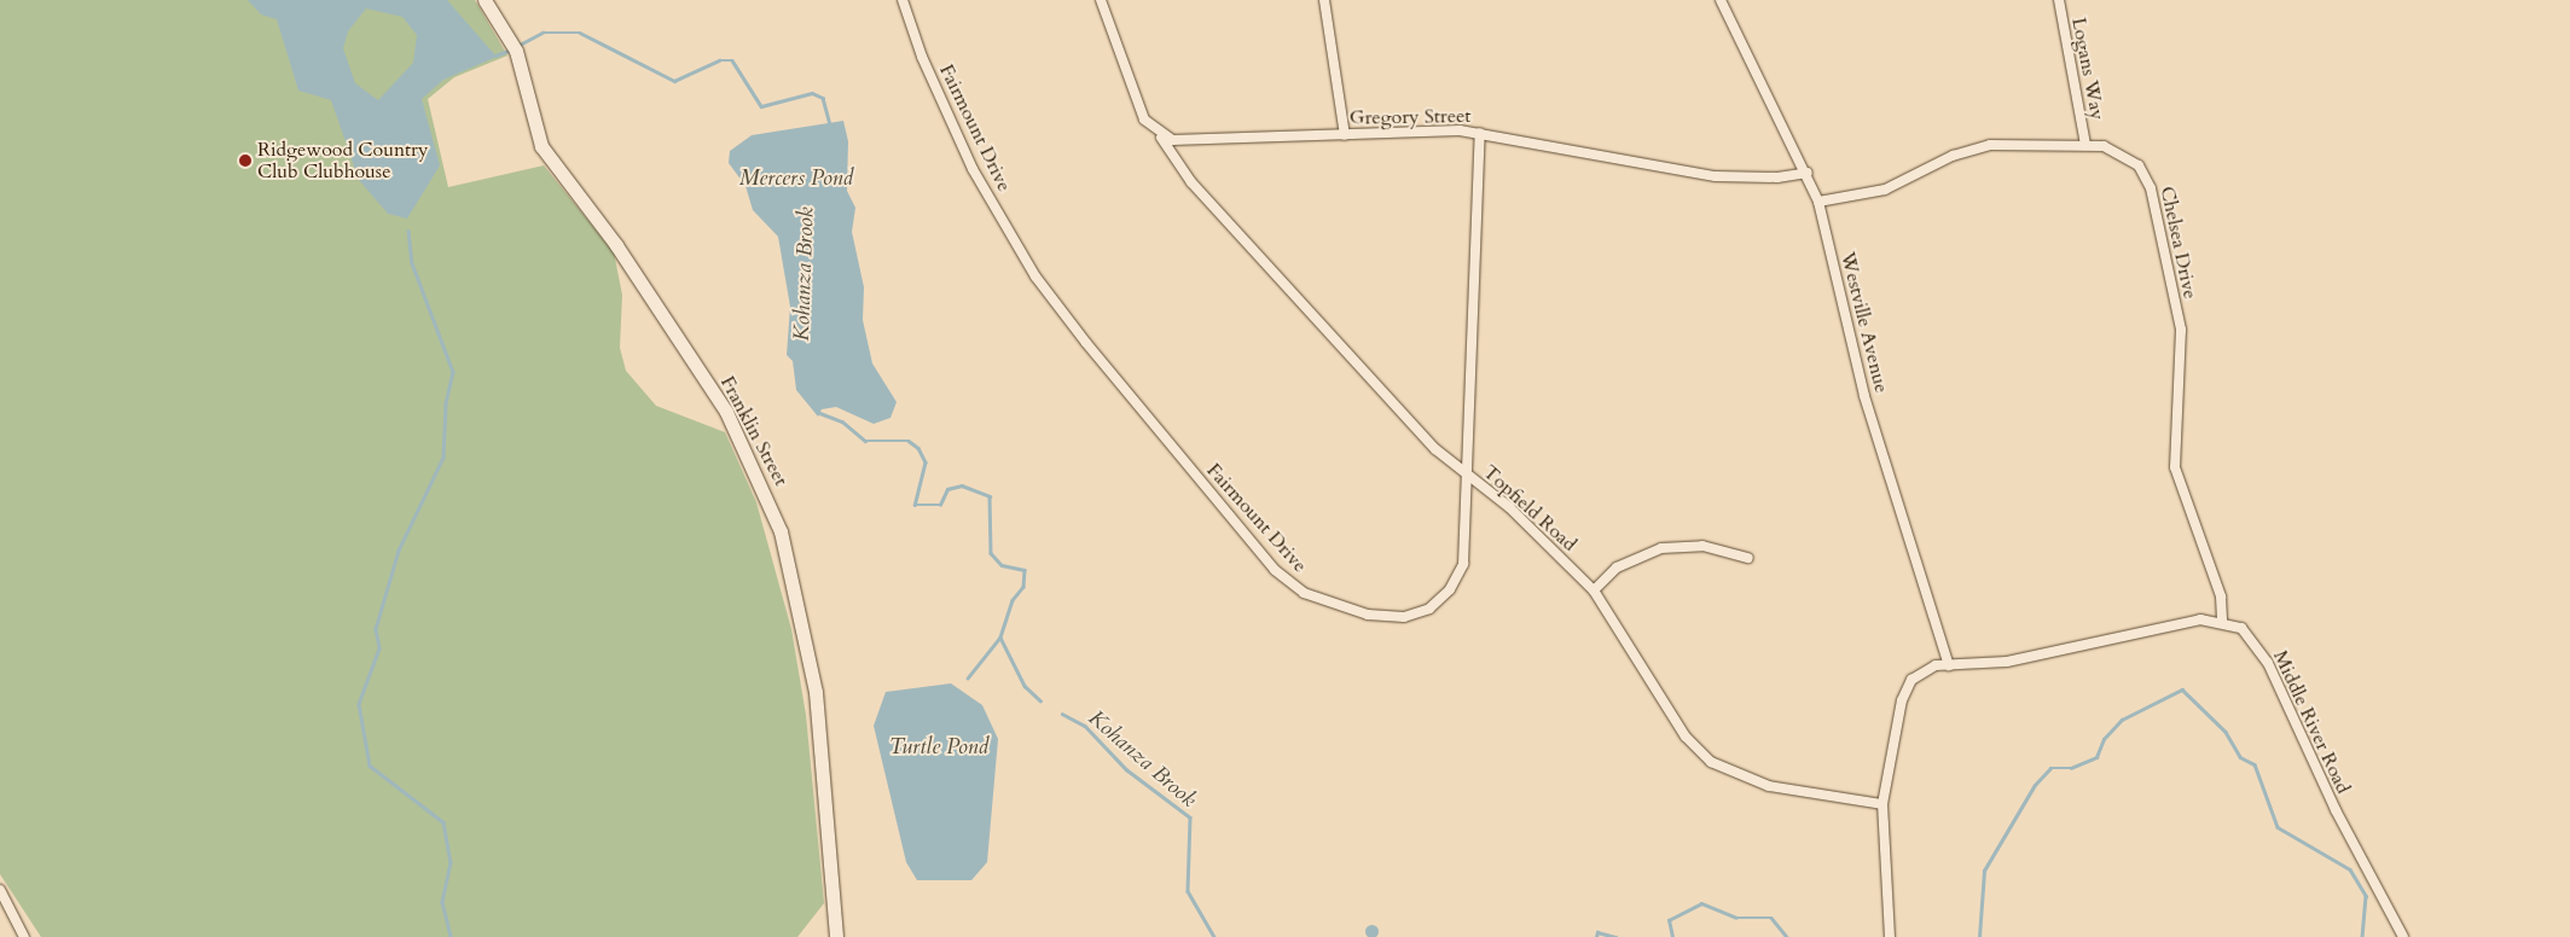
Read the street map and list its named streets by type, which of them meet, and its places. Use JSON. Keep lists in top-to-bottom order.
{
  "streets": {
    "main road": ["Franklin Street"],
    "street": [
      "Logans Way",
      "Gregory Street",
      "Fairmount Drive",
      "Chelsea Drive",
      "Westville Avenue",
      "Topfield Road",
      "Middle River Road"
    ]
  },
  "crossings": [
    ["Logans Way", "Chelsea Drive"],
    ["Gregory Street", "Fairmount Drive"],
    ["Gregory Street", "Westville Avenue"],
    ["Gregory Street", "Topfield Road"],
    ["Fairmount Drive", "Topfield Road"],
    ["Chelsea Drive", "Westville Avenue"],
    ["Chelsea Drive", "Middle River Road"]
  ],
  "water": ["Mercers Pond", "Kohanza Brook", "Turtle Pond"],
  "places": ["Ridgewood Country Club Clubhouse"]
}
